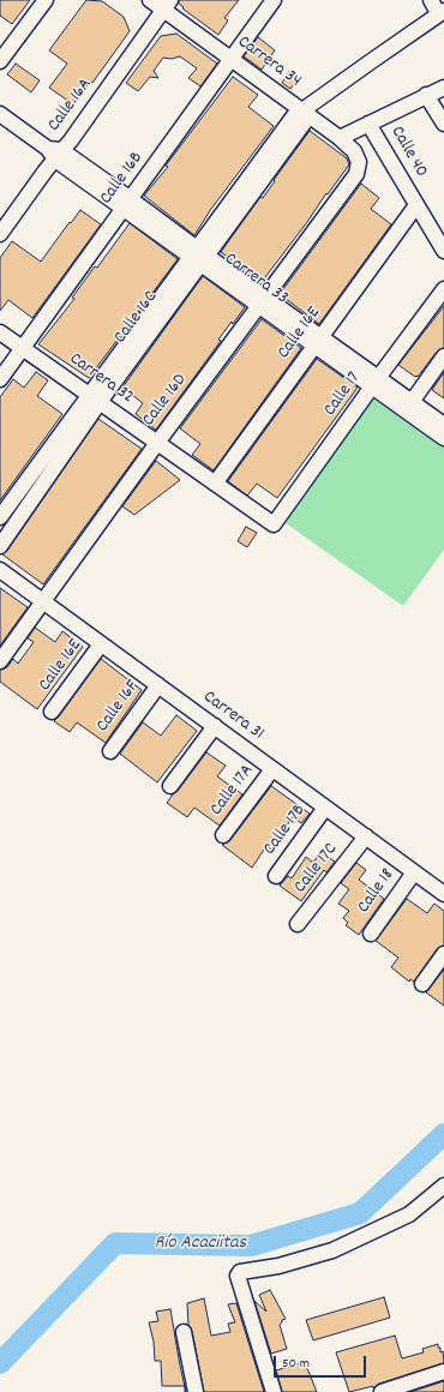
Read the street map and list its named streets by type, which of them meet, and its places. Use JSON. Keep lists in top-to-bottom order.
{
  "streets": {
    "street": [
      "Carrera 34",
      "Calle 16A",
      "Calle 40",
      "Calle 16B",
      "Carrera 33",
      "Calle 16C",
      "Calle 16E",
      "Carrera 32",
      "Calle 17",
      "Calle 16D",
      "Calle 16F",
      "Carrera 31",
      "Calle 17A",
      "Calle 17B",
      "Calle 17C",
      "Calle 18"
    ]
  },
  "crossings": [
    ["Carrera 34", "Calle 16A"],
    ["Carrera 34", "Calle 16B"],
    ["Carrera 34", "Calle 16C"],
    ["Carrera 34", "Calle 16D"],
    ["Calle 16A", "Carrera 33"],
    ["Calle 40", "Calle 16E"],
    ["Calle 16B", "Carrera 33"],
    ["Calle 16B", "Carrera 32"],
    ["Carrera 33", "Calle 16C"],
    ["Carrera 33", "Calle 16E"],
    ["Carrera 33", "Calle 17"],
    ["Carrera 33", "Calle 16D"],
    ["Calle 16C", "Carrera 32"],
    ["Calle 16E", "Carrera 32"],
    ["Calle 16E", "Carrera 31"],
    ["Carrera 32", "Calle 17"],
    ["Carrera 32", "Calle 16D"],
    ["Calle 16D", "Carrera 31"],
    ["Calle 16F", "Carrera 31"],
    ["Carrera 31", "Calle 17A"],
    ["Carrera 31", "Calle 17B"],
    ["Carrera 31", "Calle 17C"],
    ["Carrera 31", "Calle 18"]
  ],
  "water": ["Río Acaciitas"],
  "scale_bar": "50 m"
}
